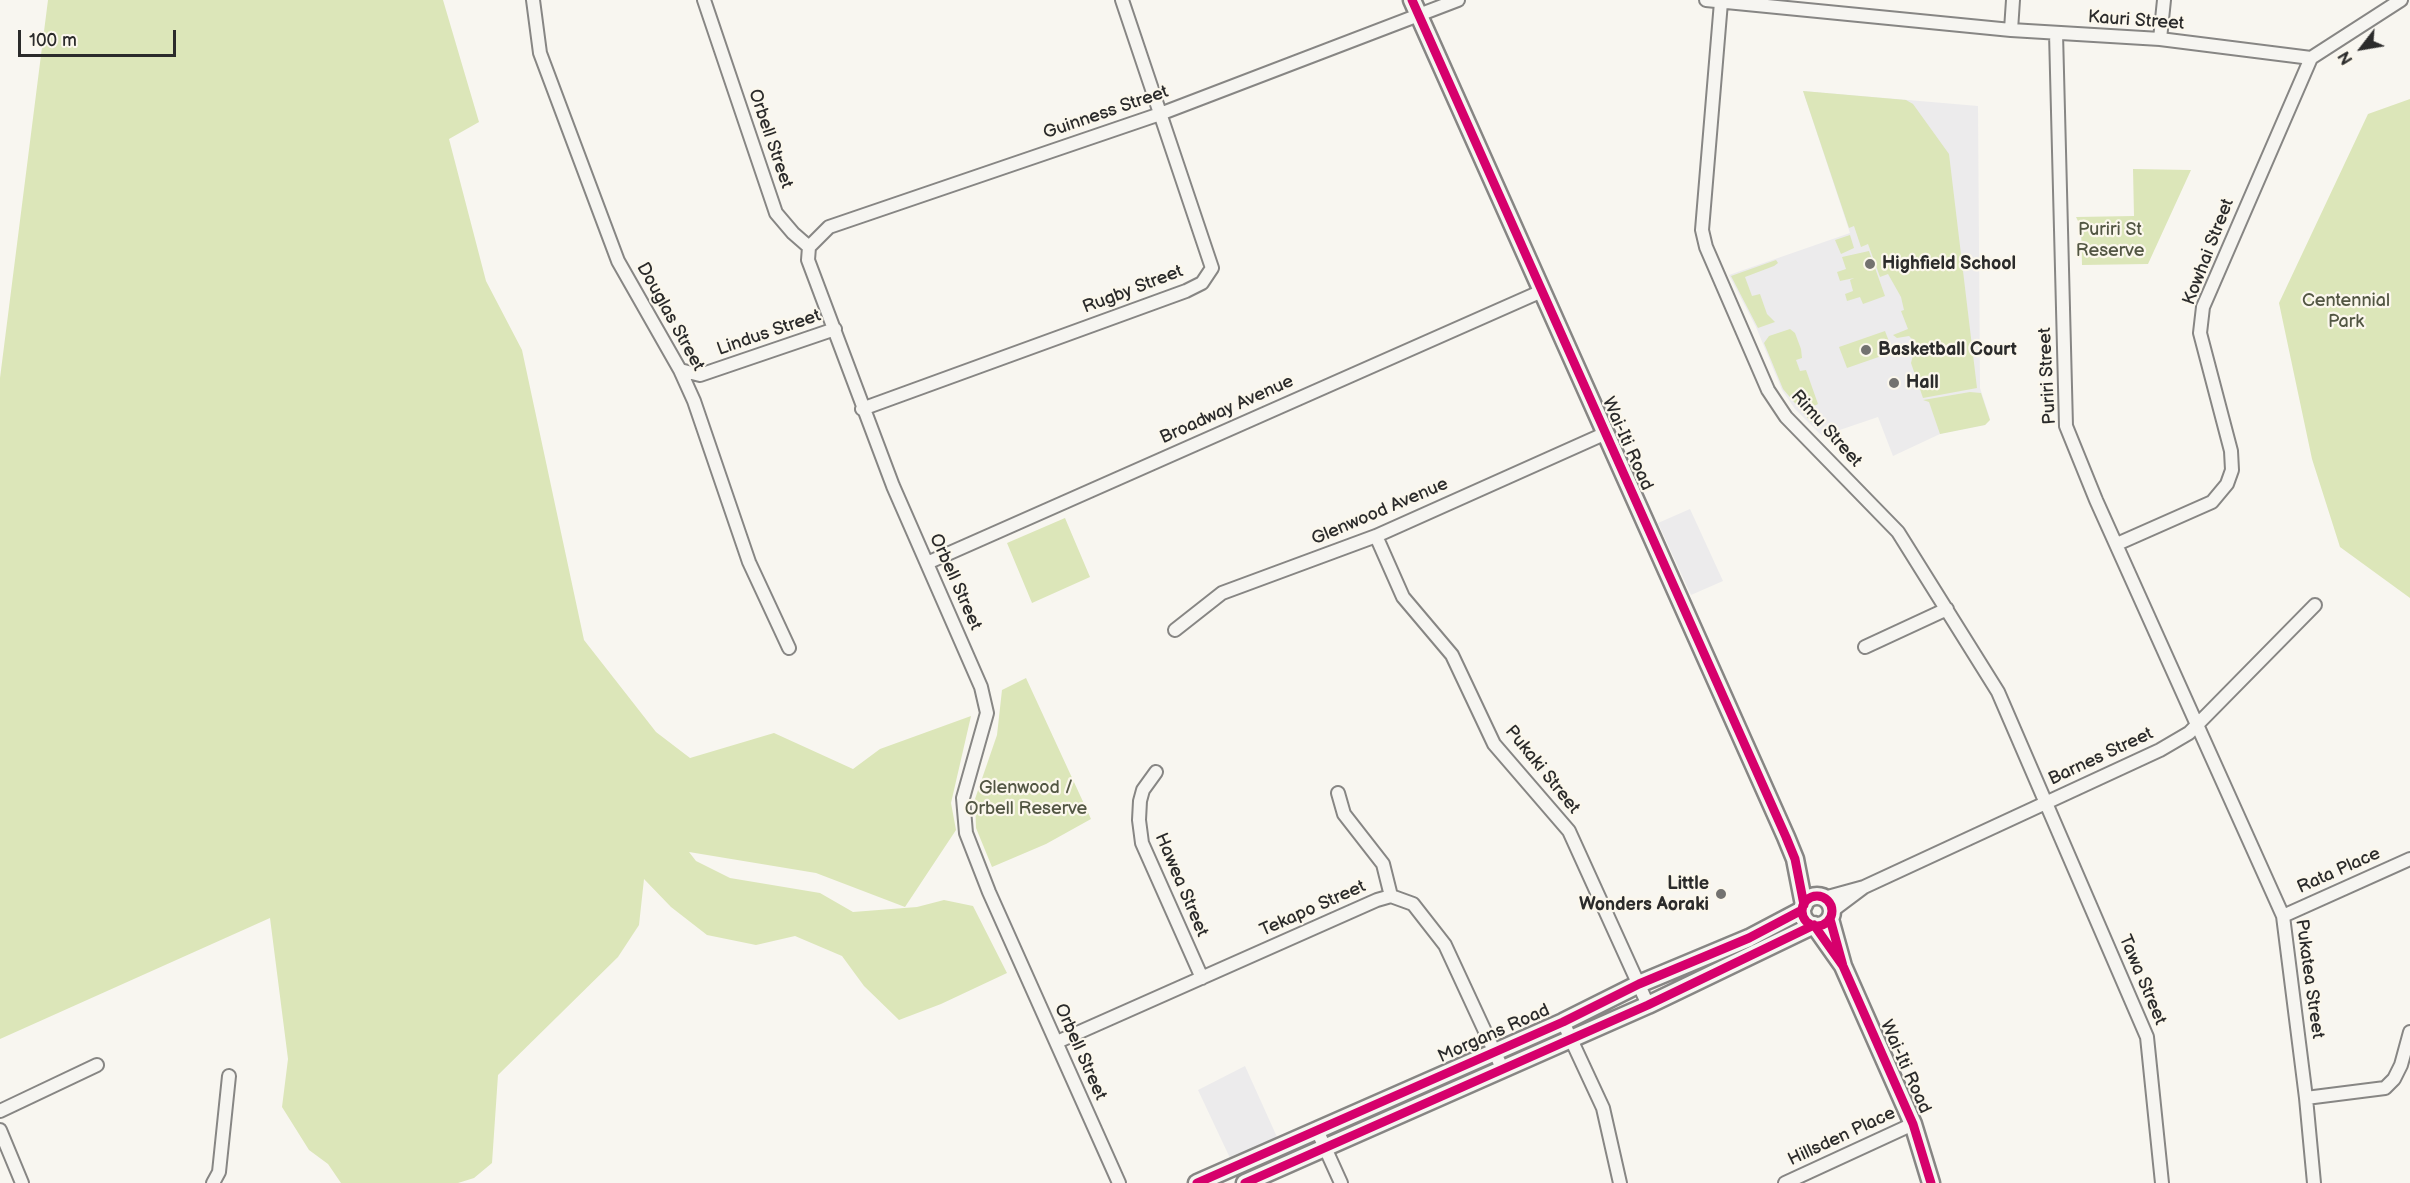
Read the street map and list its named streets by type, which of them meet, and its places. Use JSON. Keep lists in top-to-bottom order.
{
  "streets": {
    "street": [
      "Kauri Street",
      "Guinness Street",
      "Orbell Street",
      "Kowhai Street",
      "Rugby Street",
      "Douglas Street",
      "Lindus Street",
      "Puriri Street",
      "Broadway Avenue",
      "Rimu Street",
      "Wai-Iti Road",
      "Glenwood Avenue",
      "Barnes Street",
      "Pukaki Street",
      "Rata Place",
      "Hawea Street",
      "Tekapo Street",
      "Pukatea Street",
      "Tawa Street",
      "Morgans Road",
      "Hillsden Place"
    ]
  },
  "crossings": [
    ["Kauri Street", "Kowhai Street"],
    ["Kauri Street", "Puriri Street"],
    ["Kauri Street", "Rimu Street"],
    ["Guinness Street", "Orbell Street"],
    ["Guinness Street", "Rugby Street"],
    ["Guinness Street", "Wai-Iti Road"],
    ["Orbell Street", "Rugby Street"],
    ["Orbell Street", "Lindus Street"],
    ["Orbell Street", "Broadway Avenue"],
    ["Orbell Street", "Tekapo Street"],
    ["Kowhai Street", "Puriri Street"],
    ["Douglas Street", "Lindus Street"],
    ["Puriri Street", "Barnes Street"],
    ["Puriri Street", "Pukatea Street"],
    ["Broadway Avenue", "Wai-Iti Road"],
    ["Rimu Street", "Barnes Street"],
    ["Rimu Street", "Tawa Street"],
    ["Wai-Iti Road", "Glenwood Avenue"],
    ["Wai-Iti Road", "Barnes Street"],
    ["Wai-Iti Road", "Morgans Road"],
    ["Wai-Iti Road", "Hillsden Place"],
    ["Glenwood Avenue", "Pukaki Street"],
    ["Barnes Street", "Pukatea Street"],
    ["Barnes Street", "Tawa Street"],
    ["Barnes Street", "Morgans Road"],
    ["Pukaki Street", "Morgans Road"],
    ["Rata Place", "Pukatea Street"],
    ["Hawea Street", "Tekapo Street"],
    ["Tekapo Street", "Morgans Road"]
  ],
  "parks": ["Puriri St Reserve", "Centennial Park", "Glenwood / Orbell Reserve"],
  "places": [
    "Highfield School",
    "Basketball Court",
    "Hall",
    "Little Wonders Aoraki"
  ],
  "scale_bar": "100 m",
  "north": "bottom left"
}
